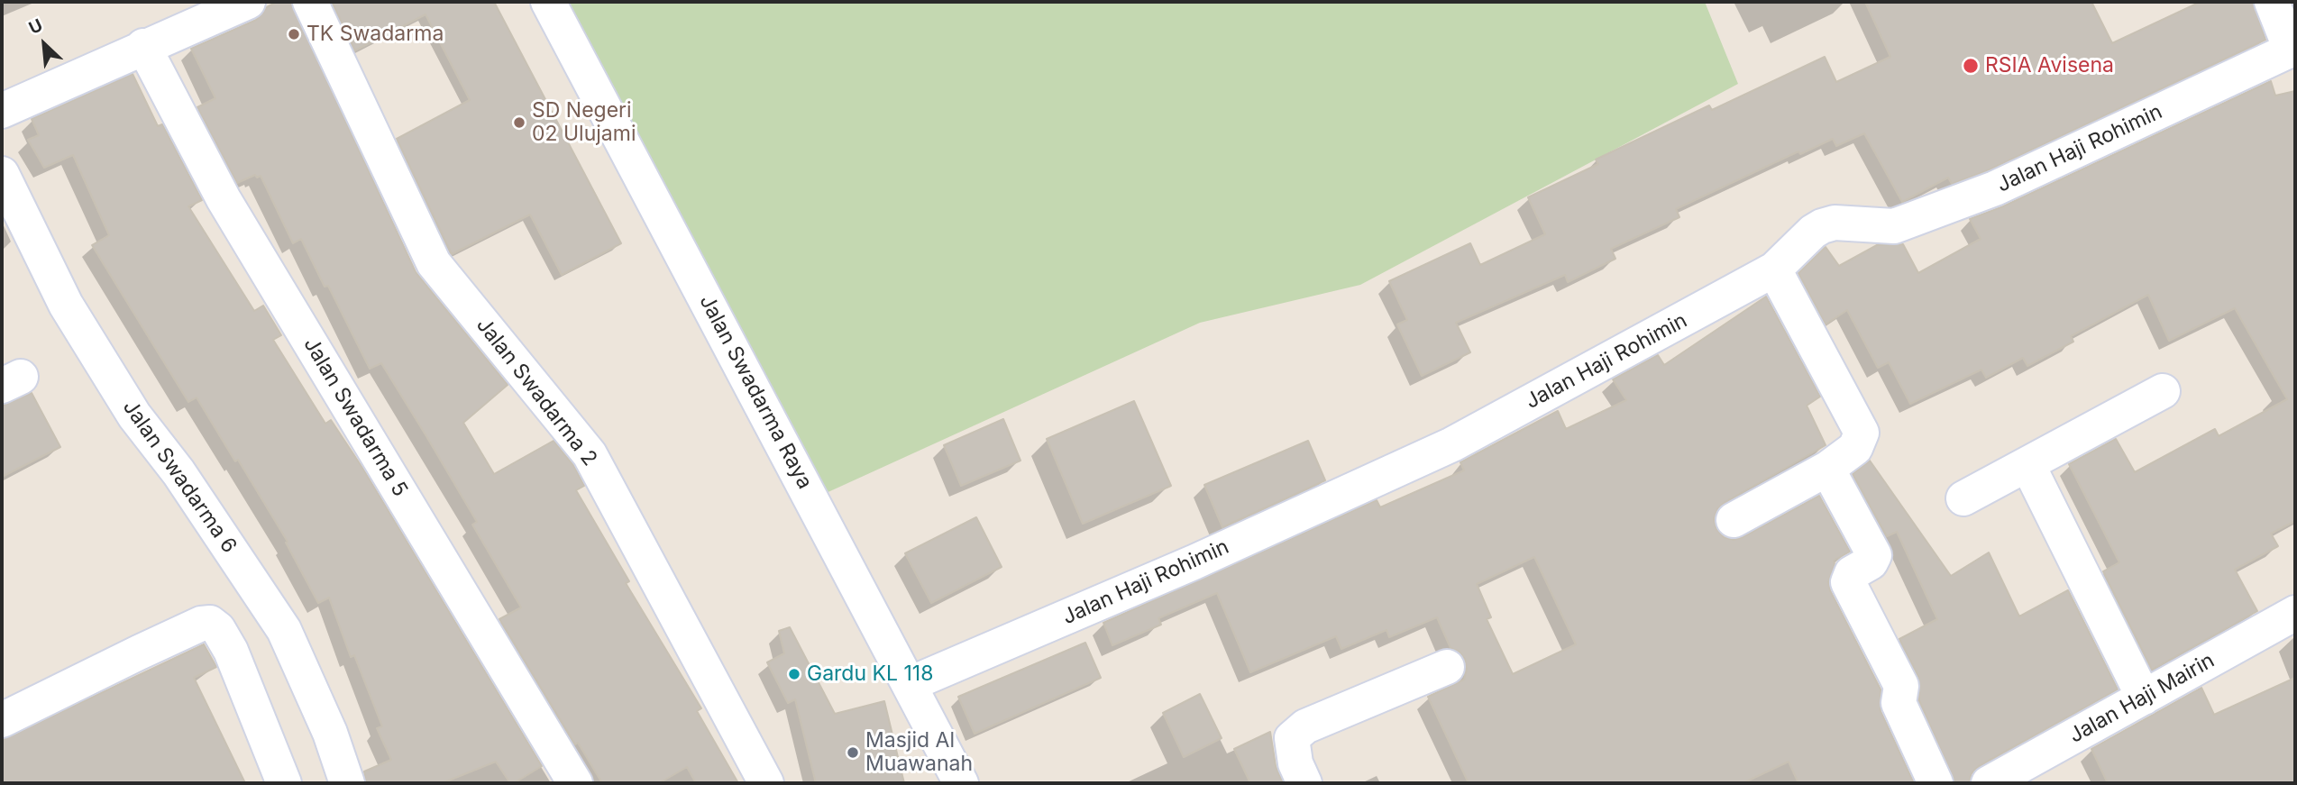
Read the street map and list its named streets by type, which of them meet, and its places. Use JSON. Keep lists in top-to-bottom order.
{
  "streets": {
    "street": [
      "Jalan Haji Rohimin",
      "Jalan Swadarma 2",
      "Jalan Swadarma Raya",
      "Jalan Swadarma 5",
      "Jalan Swadarma 6",
      "Jalan Haji Mairin"
    ]
  },
  "crossings": [
    ["Jalan Haji Rohimin", "Jalan Swadarma Raya"]
  ],
  "places": [
    "TK Swadarma",
    "RSIA Avisena",
    "SD Negeri 02 Ulujami",
    "Gardu KL 118",
    "Masjid Al Muawanah"
  ],
  "north": "top left"
}
